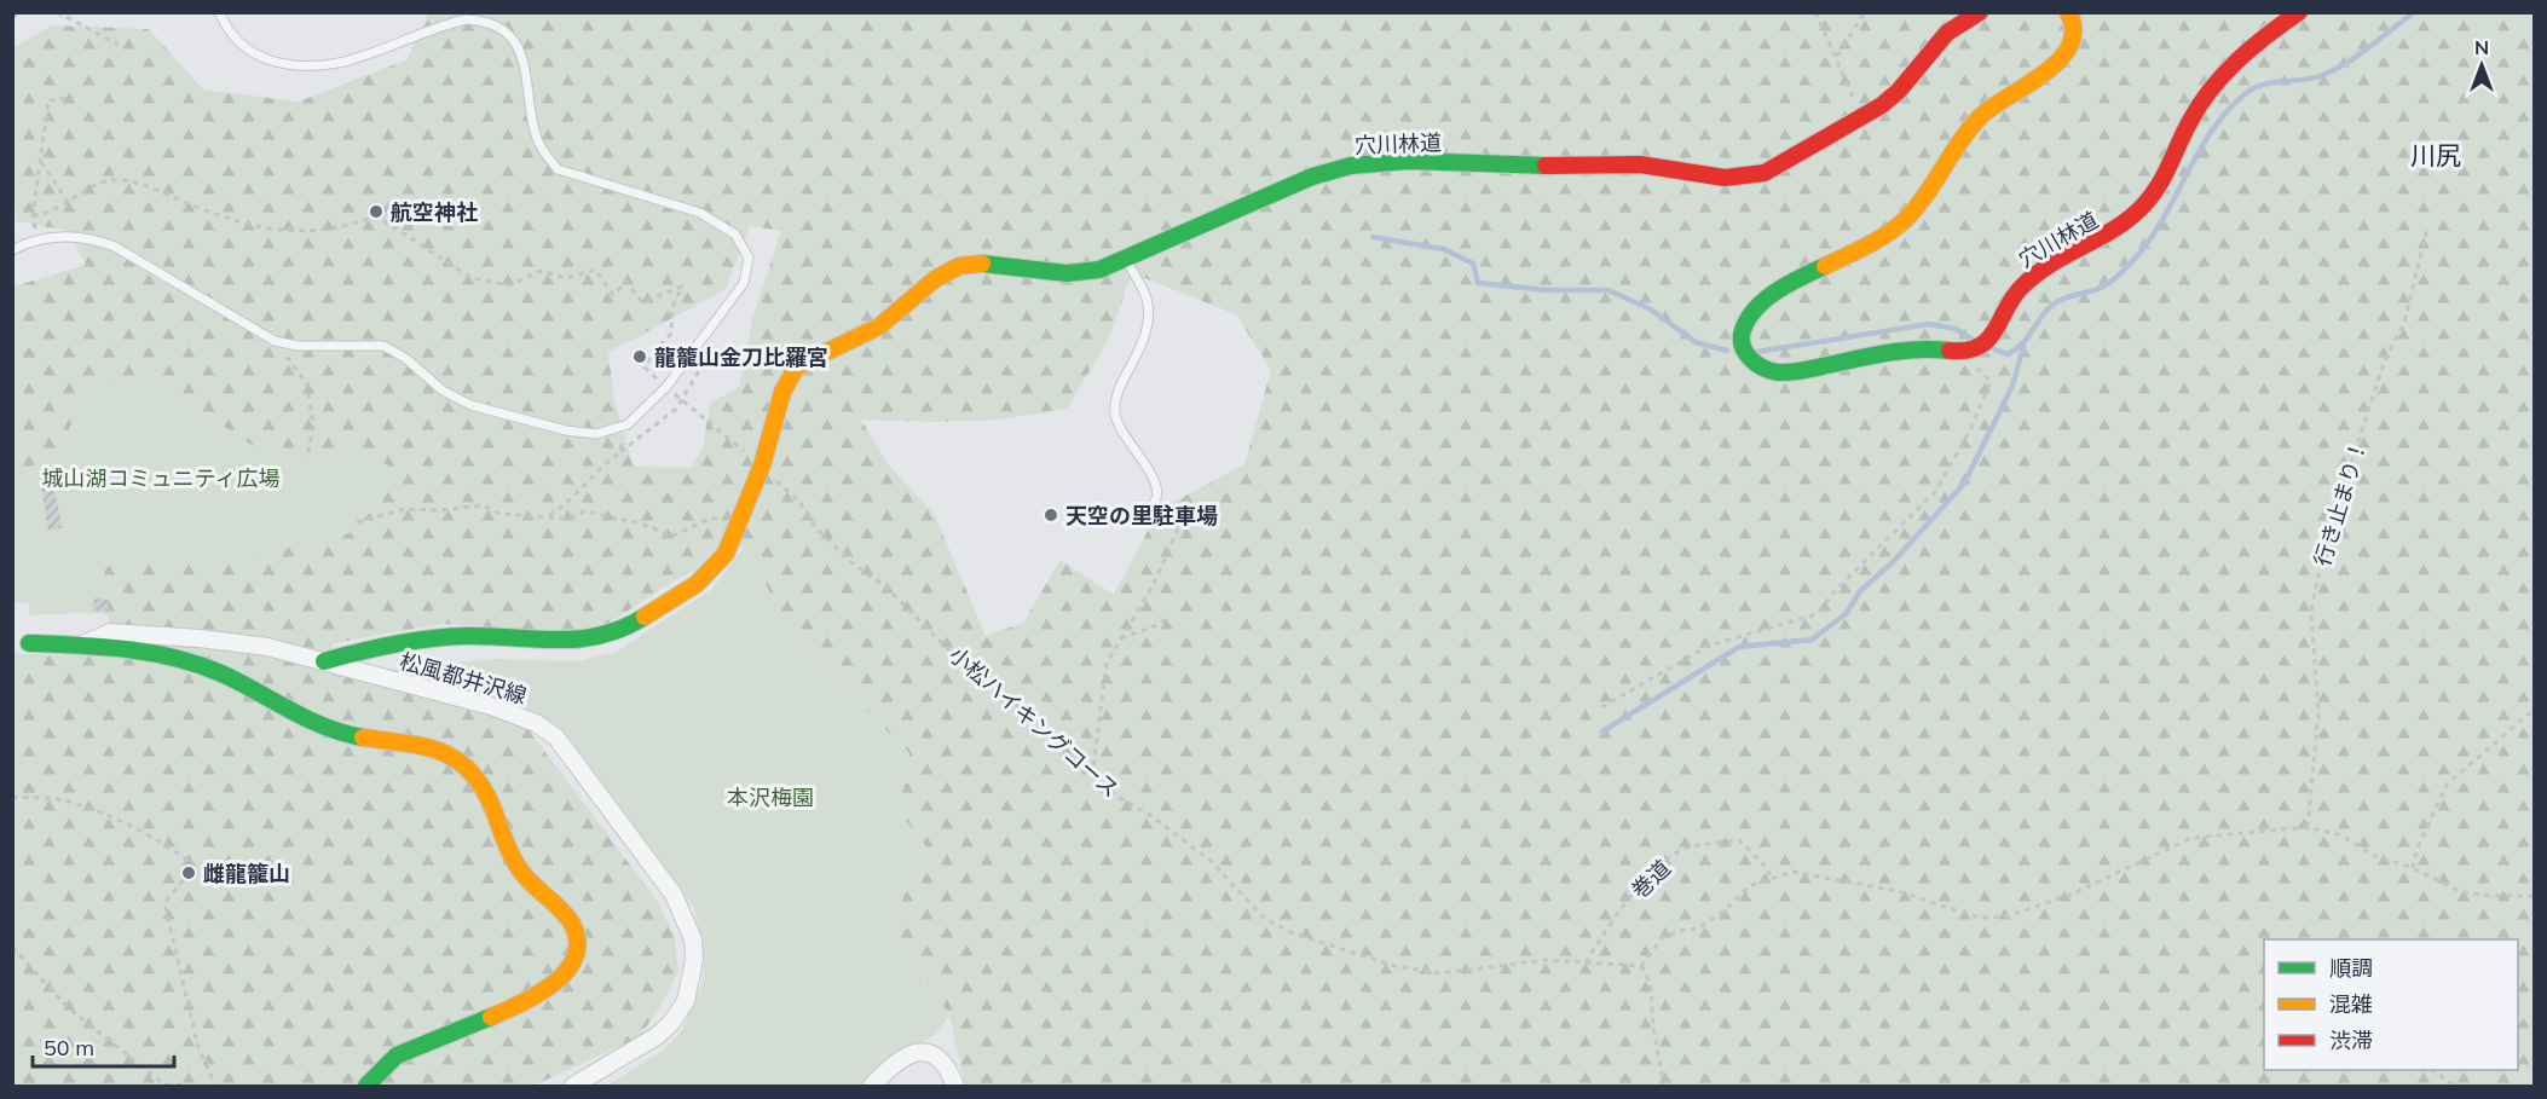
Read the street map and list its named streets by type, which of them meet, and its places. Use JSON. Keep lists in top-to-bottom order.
{
  "streets": {
    "street": ["穴川林道", "松風都井沢線"],
    "path": ["行き止まり！", "小松ハイキングコース", "巻道"]
  },
  "crossings": [
    ["穴川林道", "小松ハイキングコース"],
    ["小松ハイキングコース", "巻道"]
  ],
  "districts": ["川尻"],
  "parks": ["城山湖コミュニティ広場", "本沢梅園"],
  "places": [
    "航空神社",
    "龍籠山金刀比羅宮",
    "天空の里駐車場",
    "雌龍籠山"
  ],
  "legend": ["順調", "混雑", "渋滞"],
  "scale_bar": "50 m",
  "north": "top"
}
